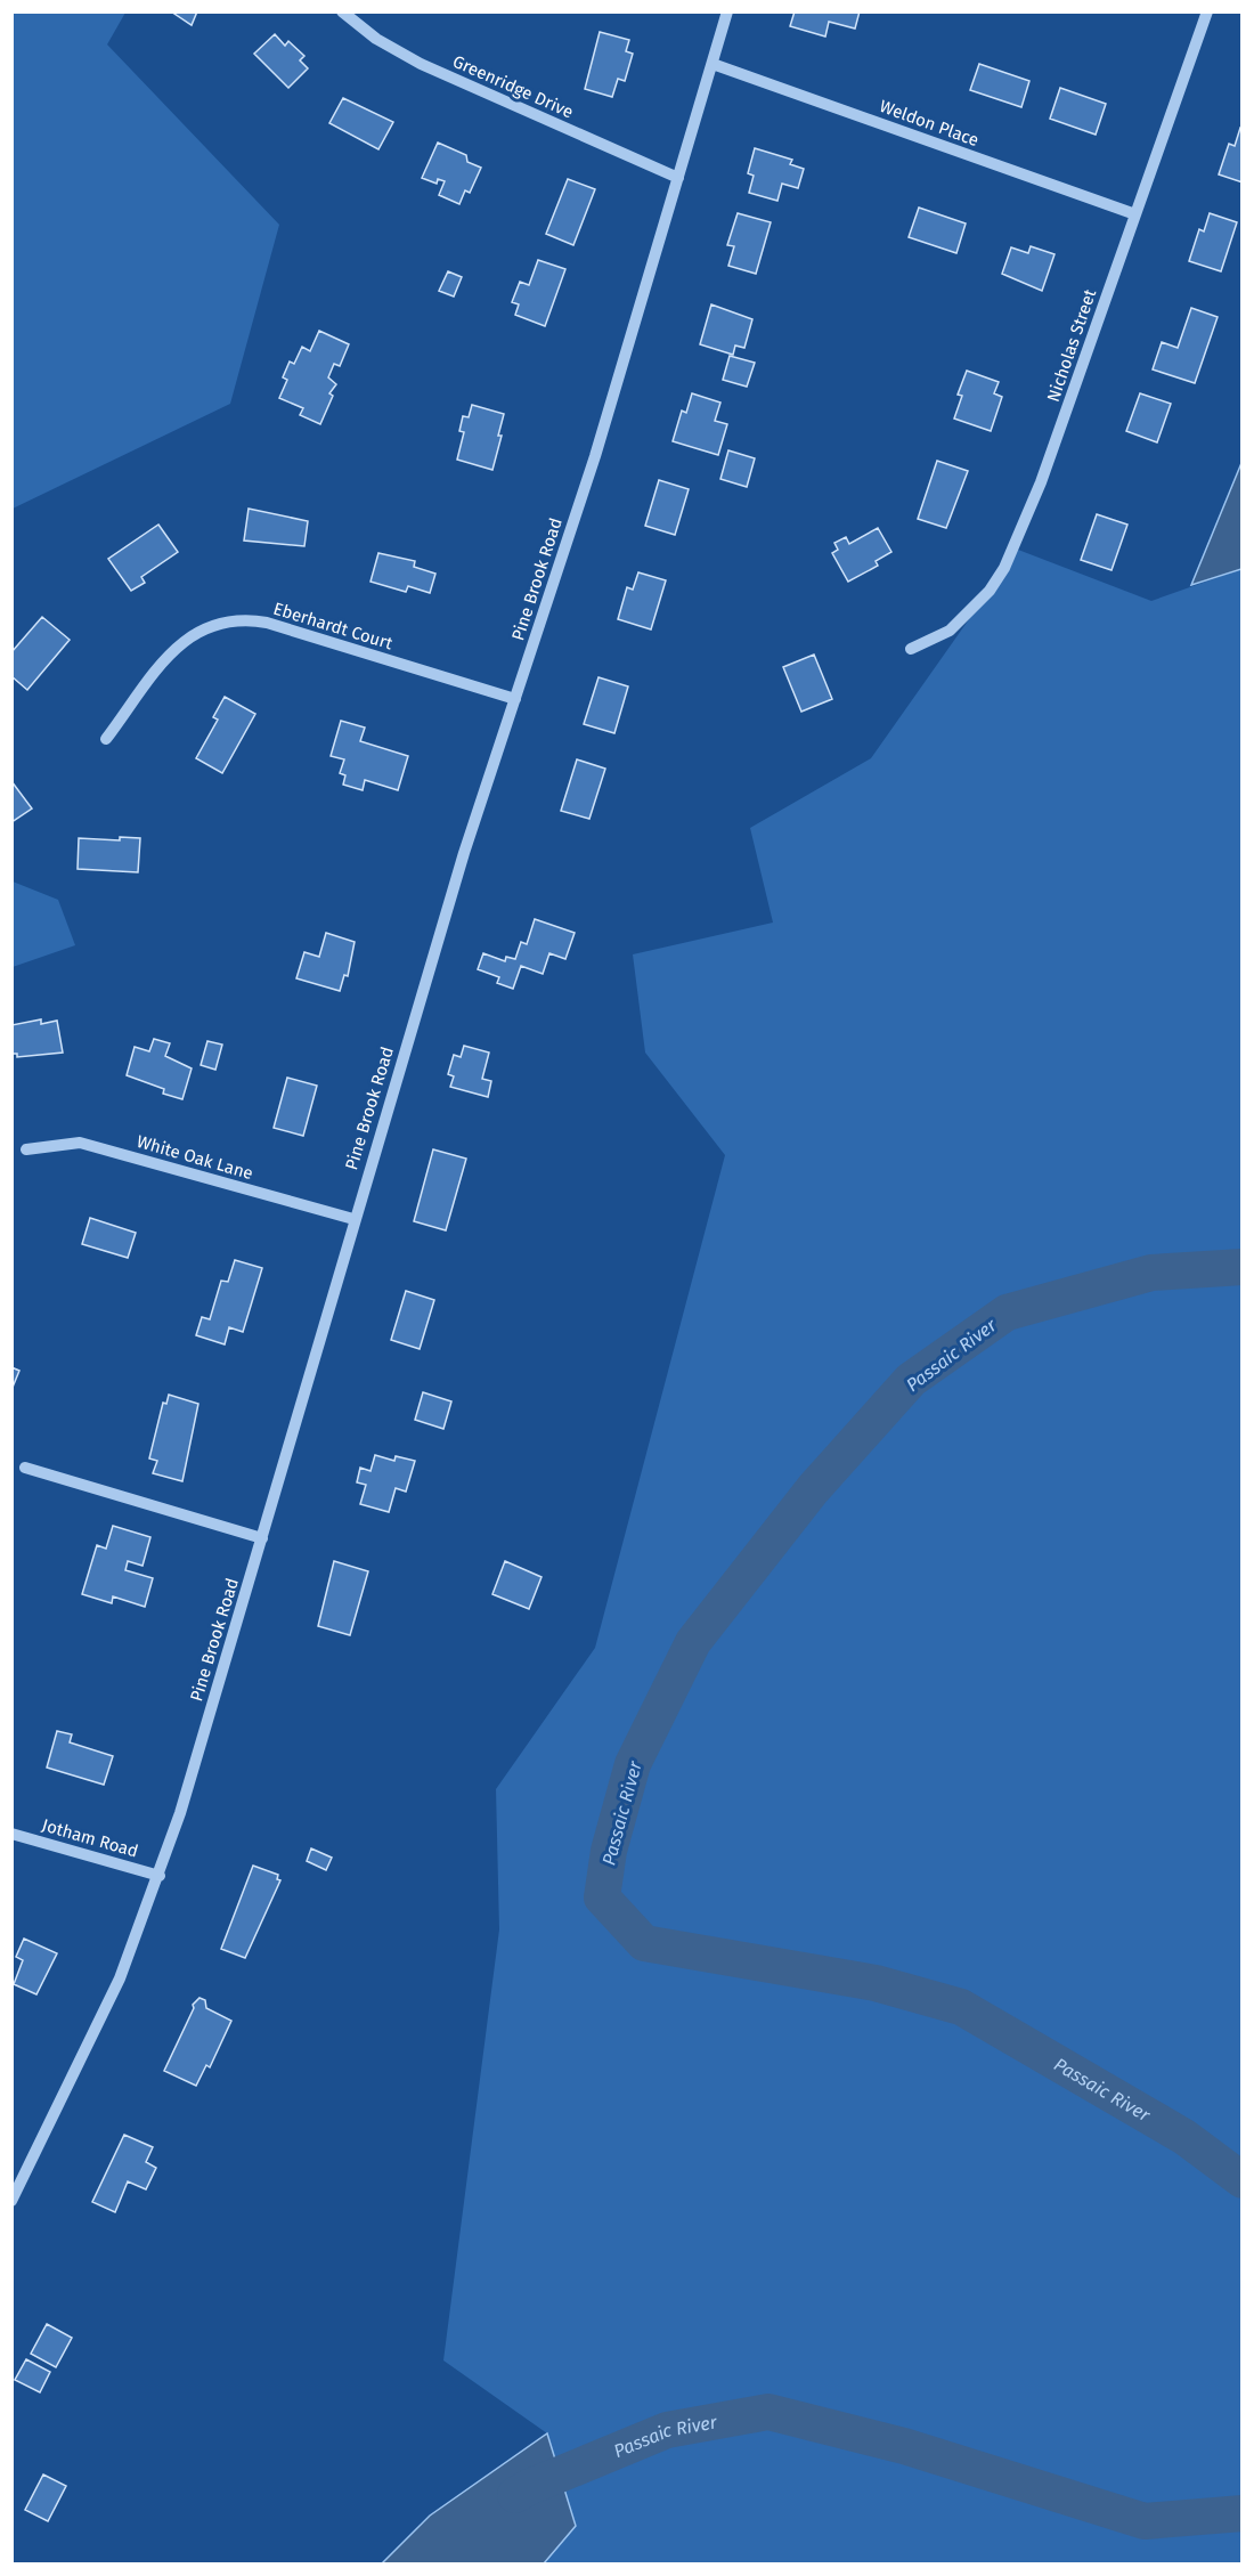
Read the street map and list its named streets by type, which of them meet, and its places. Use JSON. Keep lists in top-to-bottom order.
{
  "streets": {
    "street": [
      "Greenridge Drive",
      "Weldon Place",
      "Nicholas Street",
      "Pine Brook Road",
      "Eberhardt Court",
      "White Oak Lane",
      "Jotham Road"
    ]
  },
  "crossings": [
    ["Greenridge Drive", "Pine Brook Road"],
    ["Weldon Place", "Nicholas Street"],
    ["Weldon Place", "Pine Brook Road"],
    ["Pine Brook Road", "Eberhardt Court"],
    ["Pine Brook Road", "White Oak Lane"],
    ["Pine Brook Road", "Jotham Road"]
  ],
  "water": ["Passaic River"]
}
